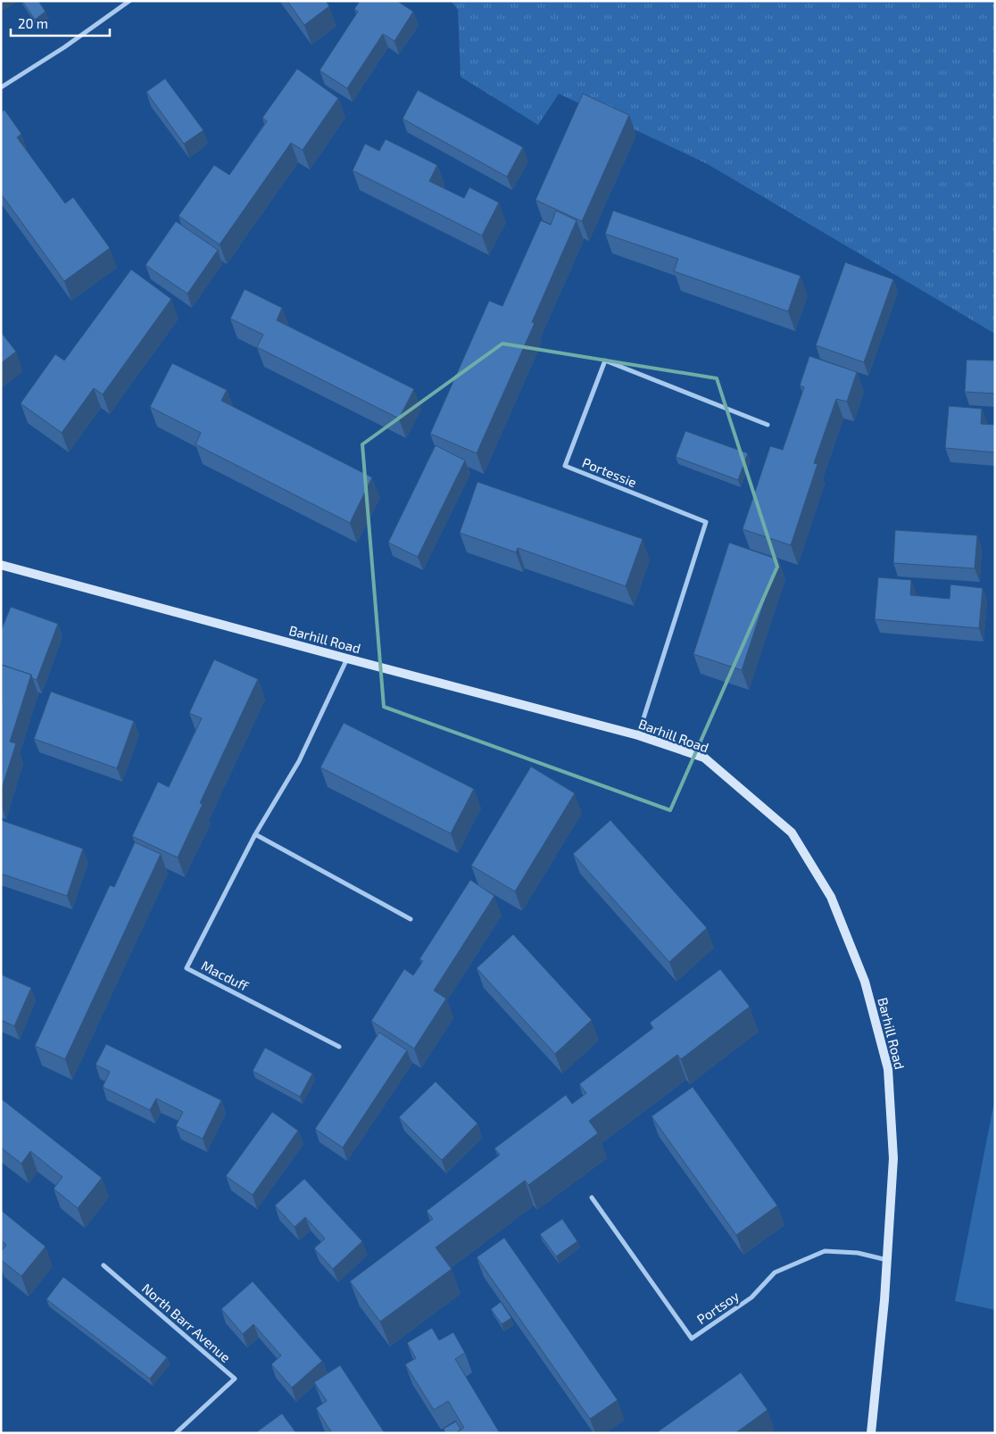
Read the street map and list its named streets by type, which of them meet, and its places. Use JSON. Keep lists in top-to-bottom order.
{
  "streets": {
    "street": [
      "Portessie",
      "Barhill Road",
      "Macduff",
      "Portsoy",
      "North Barr Avenue"
    ]
  },
  "crossings": [
    ["Portessie", "Barhill Road"],
    ["Barhill Road", "Macduff"],
    ["Barhill Road", "Portsoy"]
  ],
  "scale_bar": "20 m"
}
